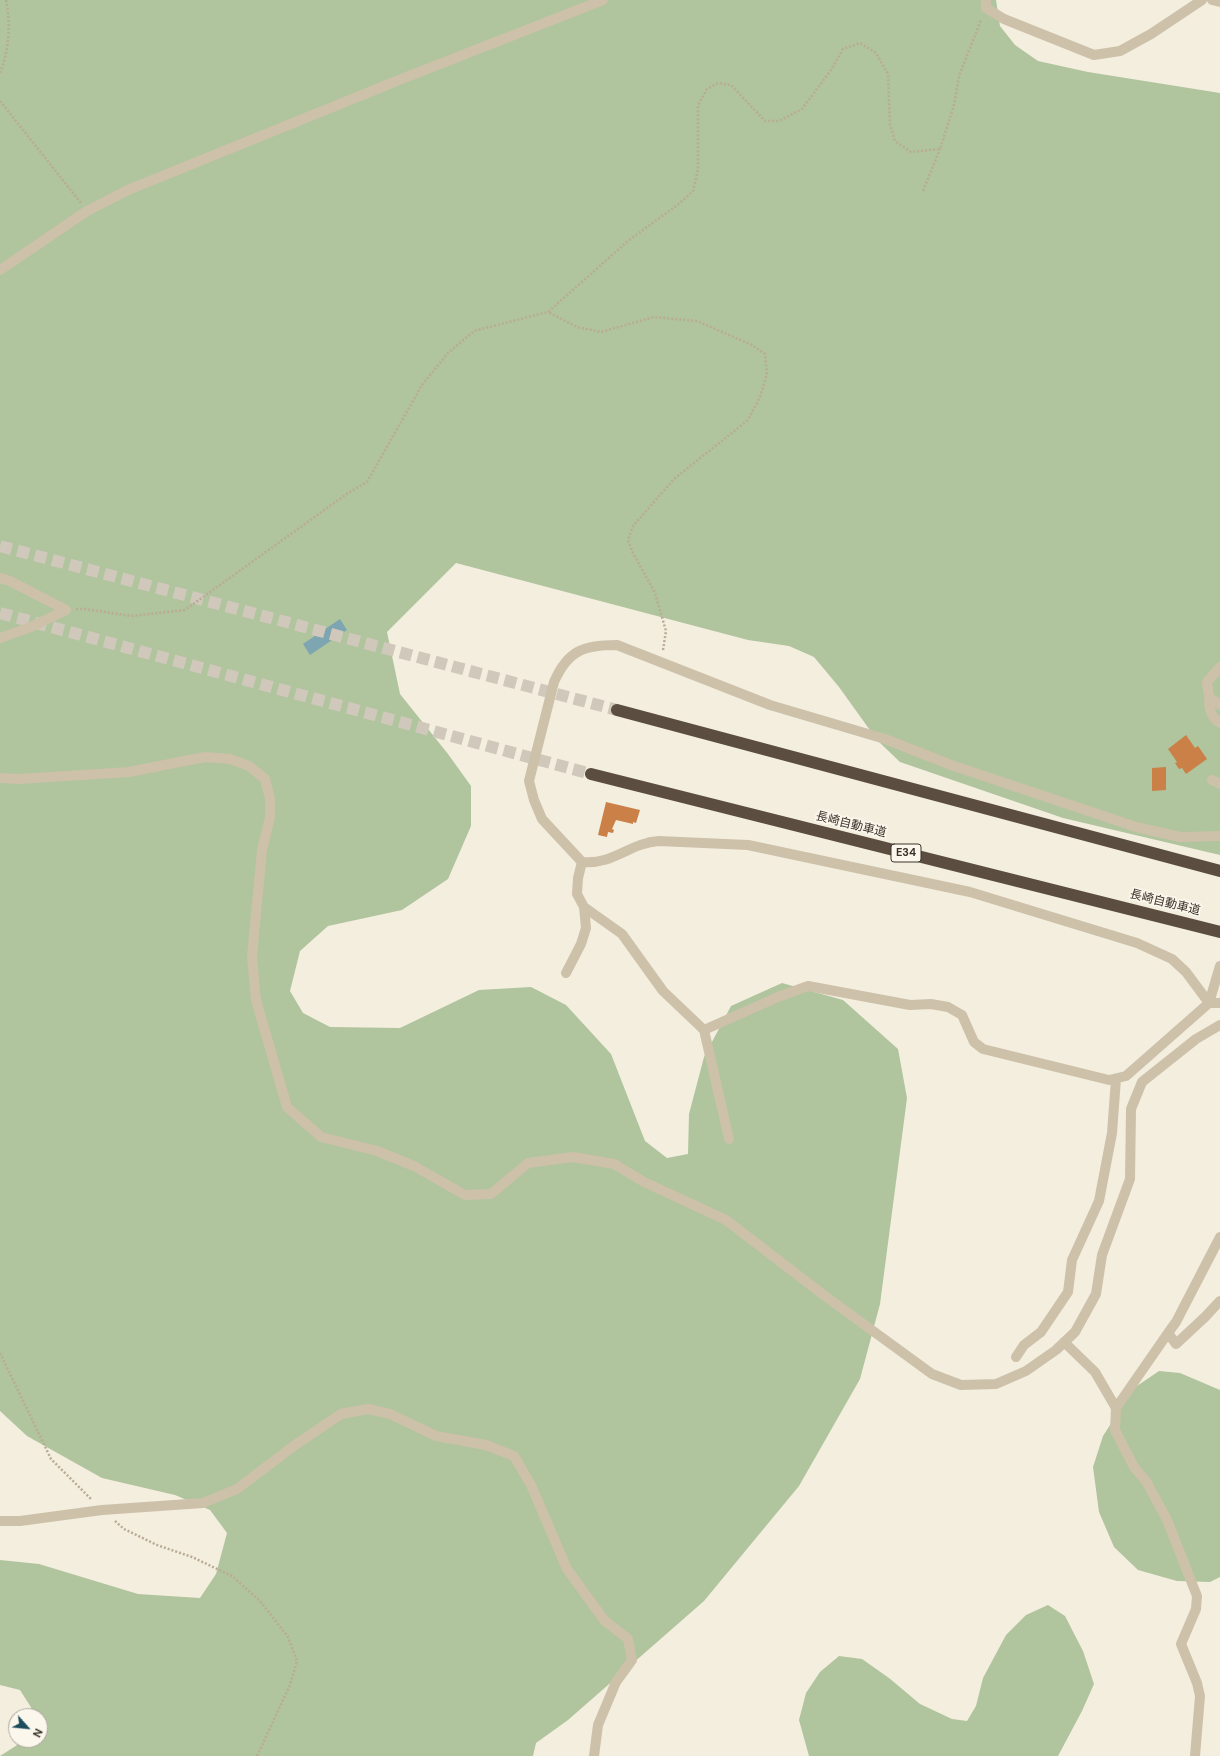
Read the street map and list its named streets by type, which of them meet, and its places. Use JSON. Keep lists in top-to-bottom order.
{
  "streets": {
    "highway": ["長崎自動車道", "E34"]
  },
  "north": "bottom right"
}
